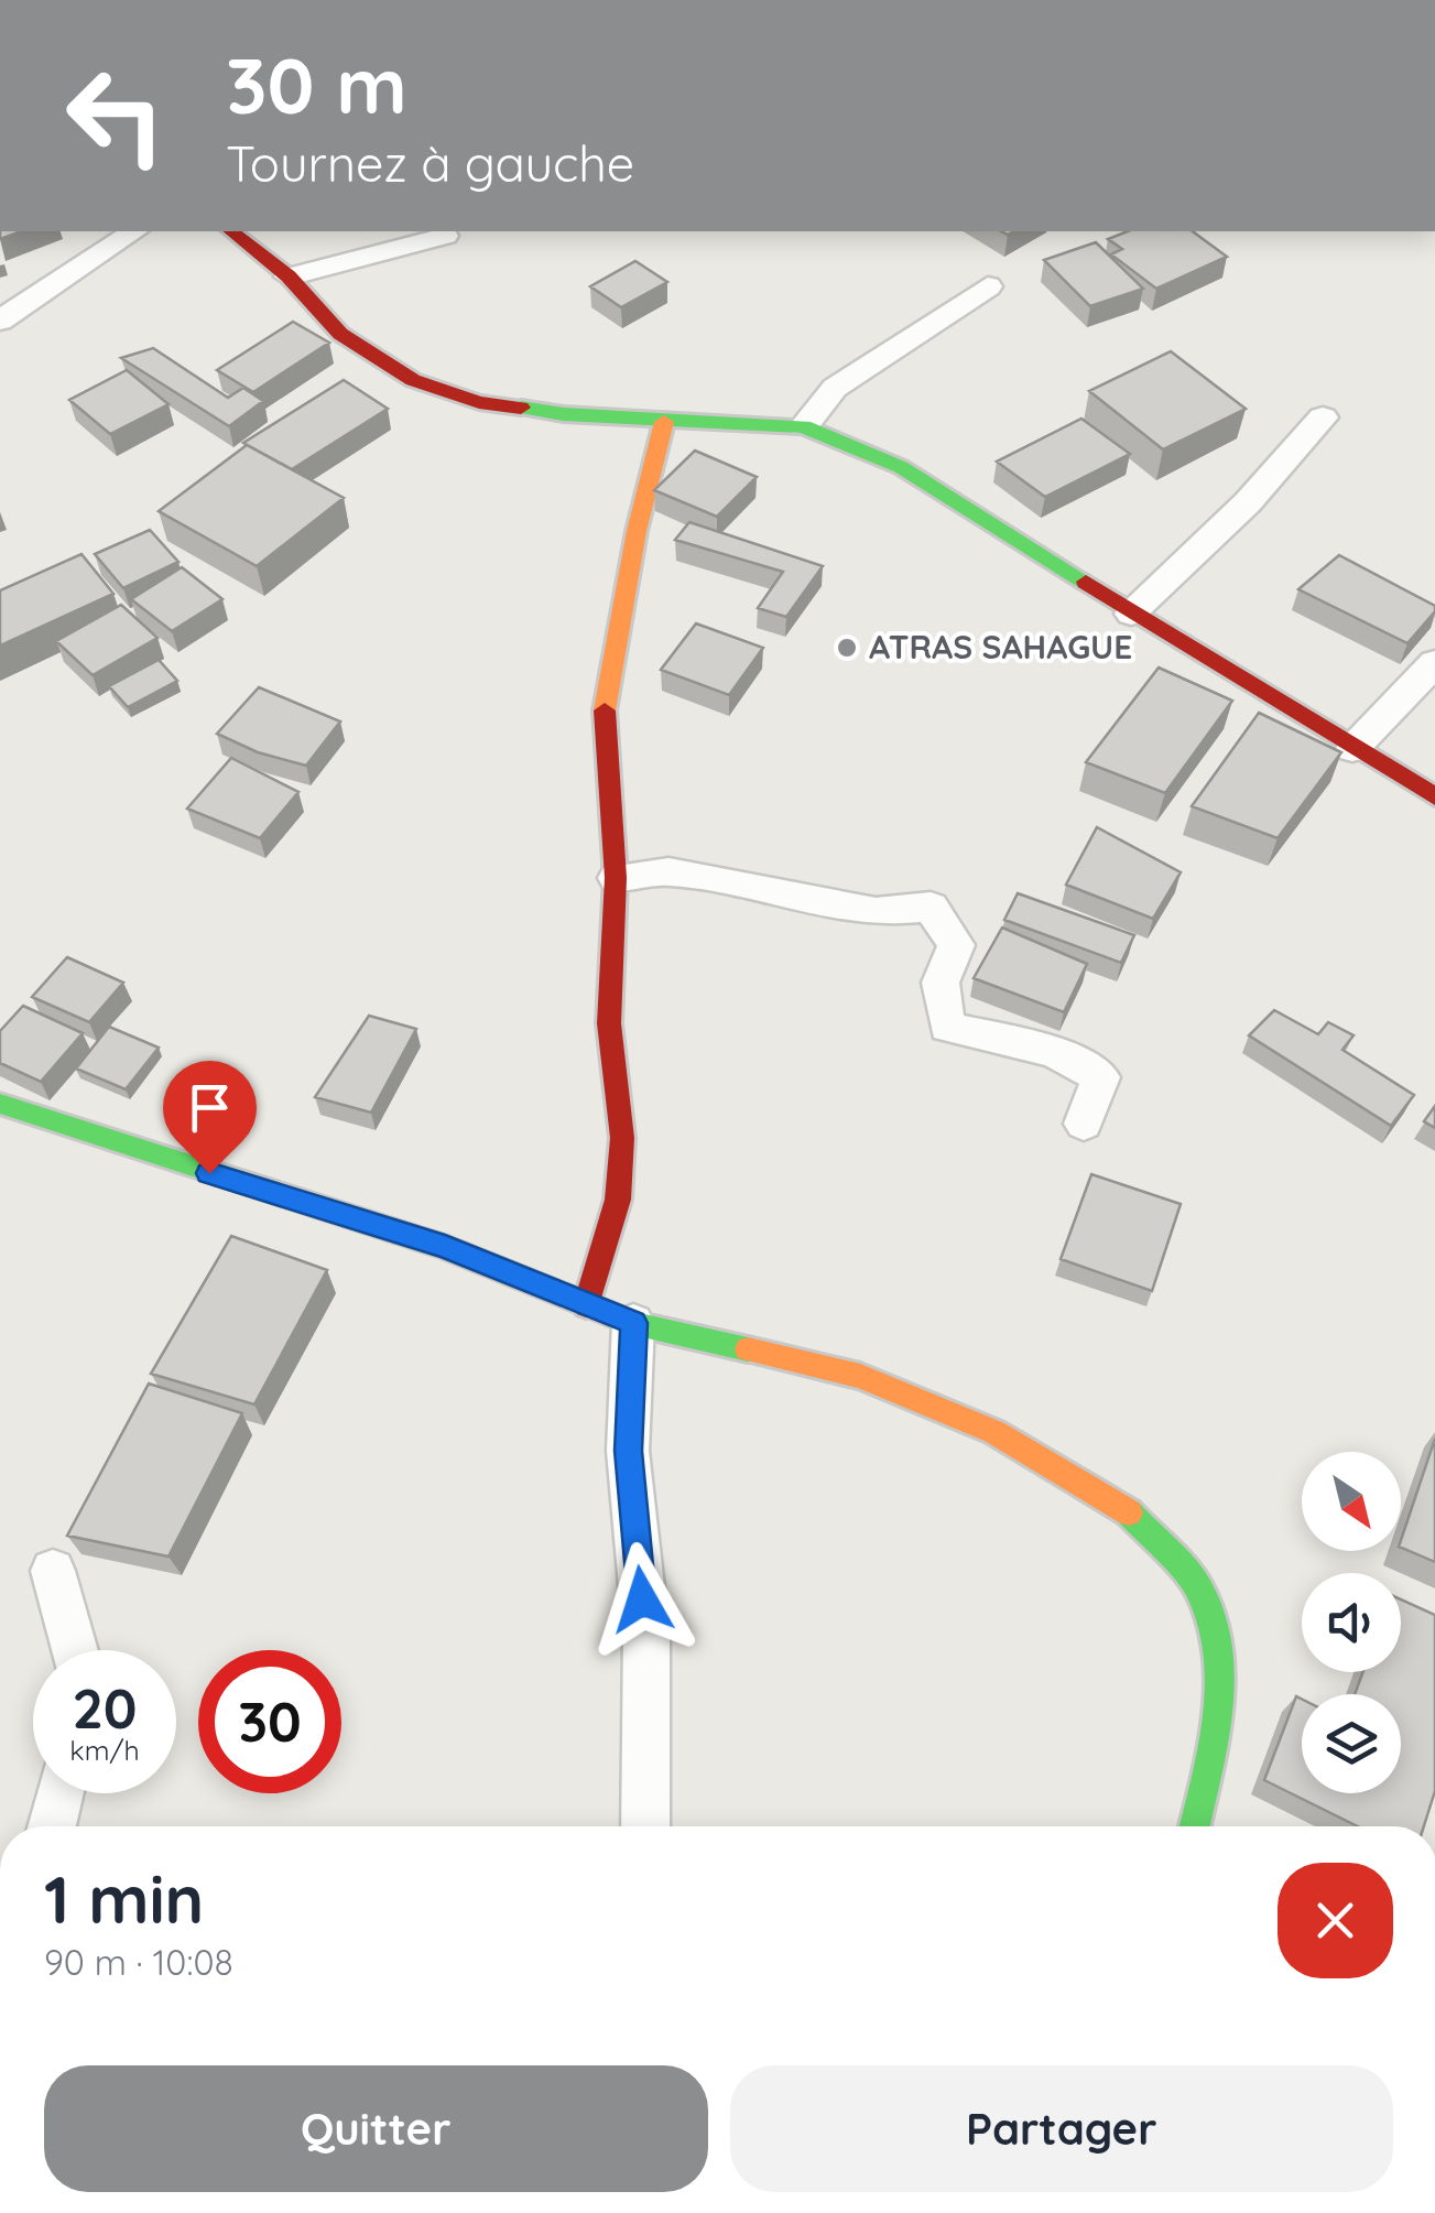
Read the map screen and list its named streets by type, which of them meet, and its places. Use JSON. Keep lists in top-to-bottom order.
{
  "places": ["ATRAS SAHAGUE"],
  "north": "bottom right",
  "page": {
    "turn": ["30 m", "Tournez à gauche"],
    "speed": "20 km/h",
    "limit": "30",
    "heading": ["1 min", "90 m · 10:08"],
    "buttons": ["Quitter", "Partager"]
  }
}
